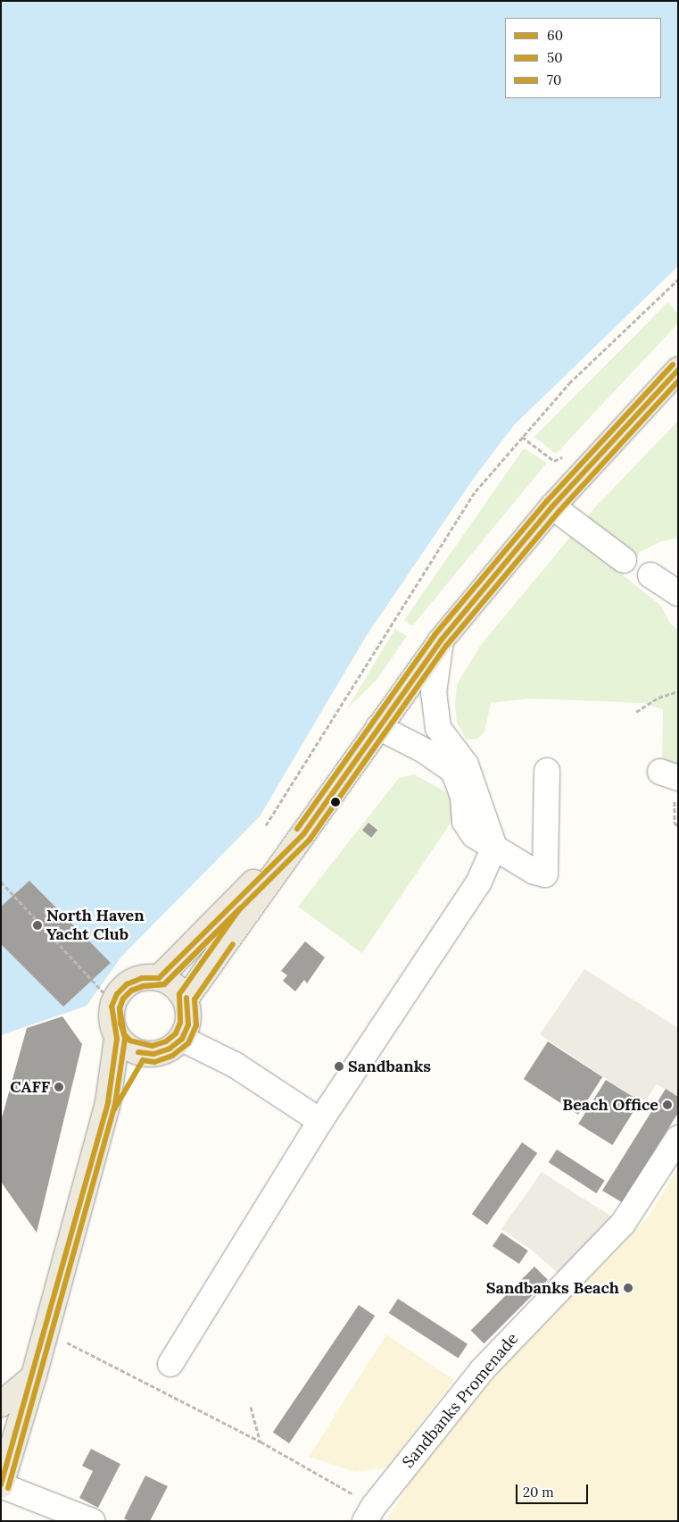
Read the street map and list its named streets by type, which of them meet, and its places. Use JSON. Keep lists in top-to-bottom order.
{
  "streets": {
    "street": ["Sandbanks Promenade"]
  },
  "places": [
    "North Haven Yacht Club",
    "Sandbanks",
    "CAFF",
    "Beach Office",
    "Sandbanks Beach"
  ],
  "lines": ["transit line 70", "transit line 60", "transit line 50"],
  "legend": ["60", "50", "70"],
  "scale_bar": "20 m"
}
